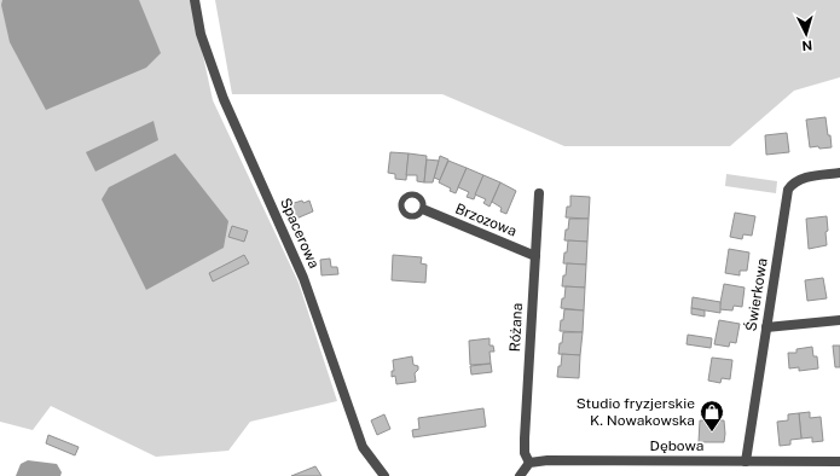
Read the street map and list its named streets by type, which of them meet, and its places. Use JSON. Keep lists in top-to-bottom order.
{
  "streets": {
    "street": [
      "Brzozowa",
      "Spacerowa",
      "Świerkowa",
      "Różana",
      "Dębowa"
    ]
  },
  "crossings": [
    ["Brzozowa", "Różana"],
    ["Świerkowa", "Dębowa"],
    ["Różana", "Dębowa"]
  ],
  "places": {
    "shop": ["Studio fryzjerskie K. Nowakowska"]
  },
  "north": "bottom"
}
